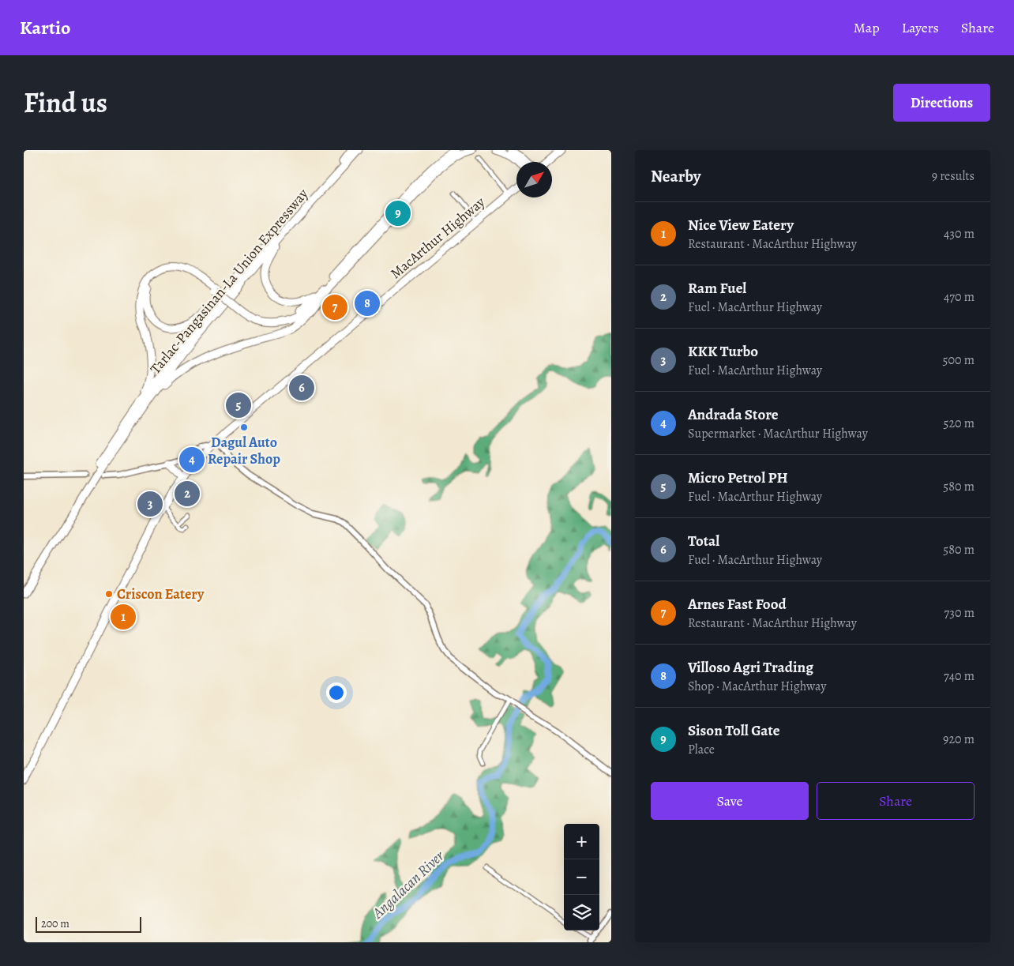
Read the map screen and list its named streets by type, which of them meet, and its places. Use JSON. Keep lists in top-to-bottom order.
{
  "streets": {
    "highway": ["MacArthur Highway", "Tarlac-Pangasinan-La Union Expressway"]
  },
  "water": ["Angalacan River"],
  "places": ["Dagul Auto Repair Shop", "Criscon Eatery"],
  "scale_bar": "200 m",
  "north": "top right",
  "page": {
    "header": "Kartio",
    "nav": ["Map", "Layers", "Share"],
    "title": "Find us",
    "buttons": [
      "Directions",
      ["Save", "Share"]
    ],
    "heading": ["Nearby", "9 results"],
    "pins": [
      "9",
      "8",
      "7",
      "6",
      "5",
      "4",
      "2",
      "3",
      "1"
    ],
    "list": [
      {
        "mark": "1",
        "name": "Nice View Eatery",
        "note": "Restaurant · MacArthur Highway",
        "value": "430 m"
      },
      {
        "mark": "2",
        "name": "Ram Fuel",
        "note": "Fuel · MacArthur Highway",
        "value": "470 m"
      },
      {
        "mark": "3",
        "name": "KKK Turbo",
        "note": "Fuel · MacArthur Highway",
        "value": "500 m"
      },
      {
        "mark": "4",
        "name": "Andrada Store",
        "note": "Supermarket · MacArthur Highway",
        "value": "520 m"
      },
      {
        "mark": "5",
        "name": "Micro Petrol PH",
        "note": "Fuel · MacArthur Highway",
        "value": "580 m"
      },
      {
        "mark": "6",
        "name": "Total",
        "note": "Fuel · MacArthur Highway",
        "value": "580 m"
      },
      {
        "mark": "7",
        "name": "Arnes Fast Food",
        "note": "Restaurant · MacArthur Highway",
        "value": "730 m"
      },
      {
        "mark": "8",
        "name": "Villoso Agri Trading",
        "note": "Shop · MacArthur Highway",
        "value": "740 m"
      },
      {
        "mark": "9",
        "name": "Sison Toll Gate",
        "note": "Place",
        "value": "920 m"
      }
    ],
    "map_buttons": ["+", "−"],
    "scale": "200 m"
  }
}
